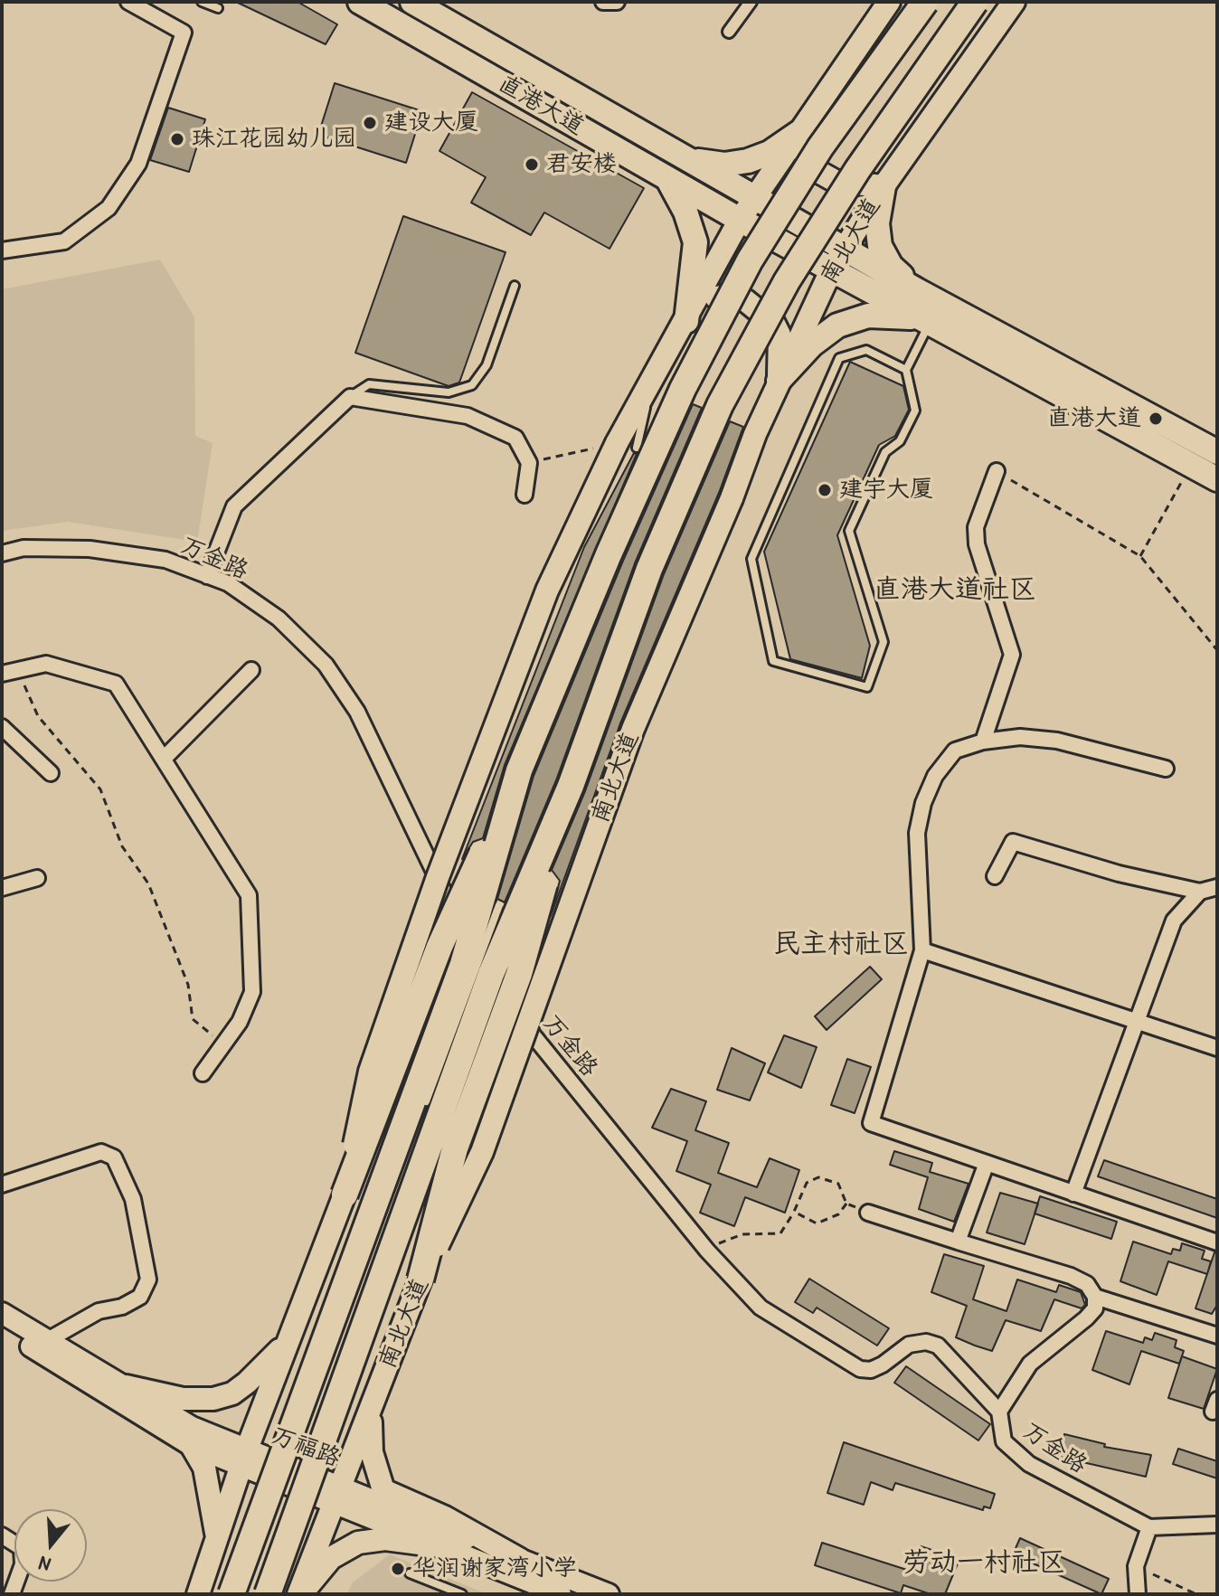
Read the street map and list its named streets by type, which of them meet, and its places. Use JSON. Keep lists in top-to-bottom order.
{
  "streets": {
    "highway": ["南北大道"],
    "main road": ["直港大道"],
    "street": ["万金路", "万福路"]
  },
  "crossings": [
    ["直港大道", "南北大道"],
    ["南北大道", "万福路"]
  ],
  "districts": ["直港大道社区", "民主村社区", "劳动一村社区"],
  "places": [
    "建设大厦",
    "珠江花园幼儿园",
    "君安楼",
    "直港大道",
    "建宇大厦",
    "华润谢家湾小学"
  ],
  "north": "bottom"
}
